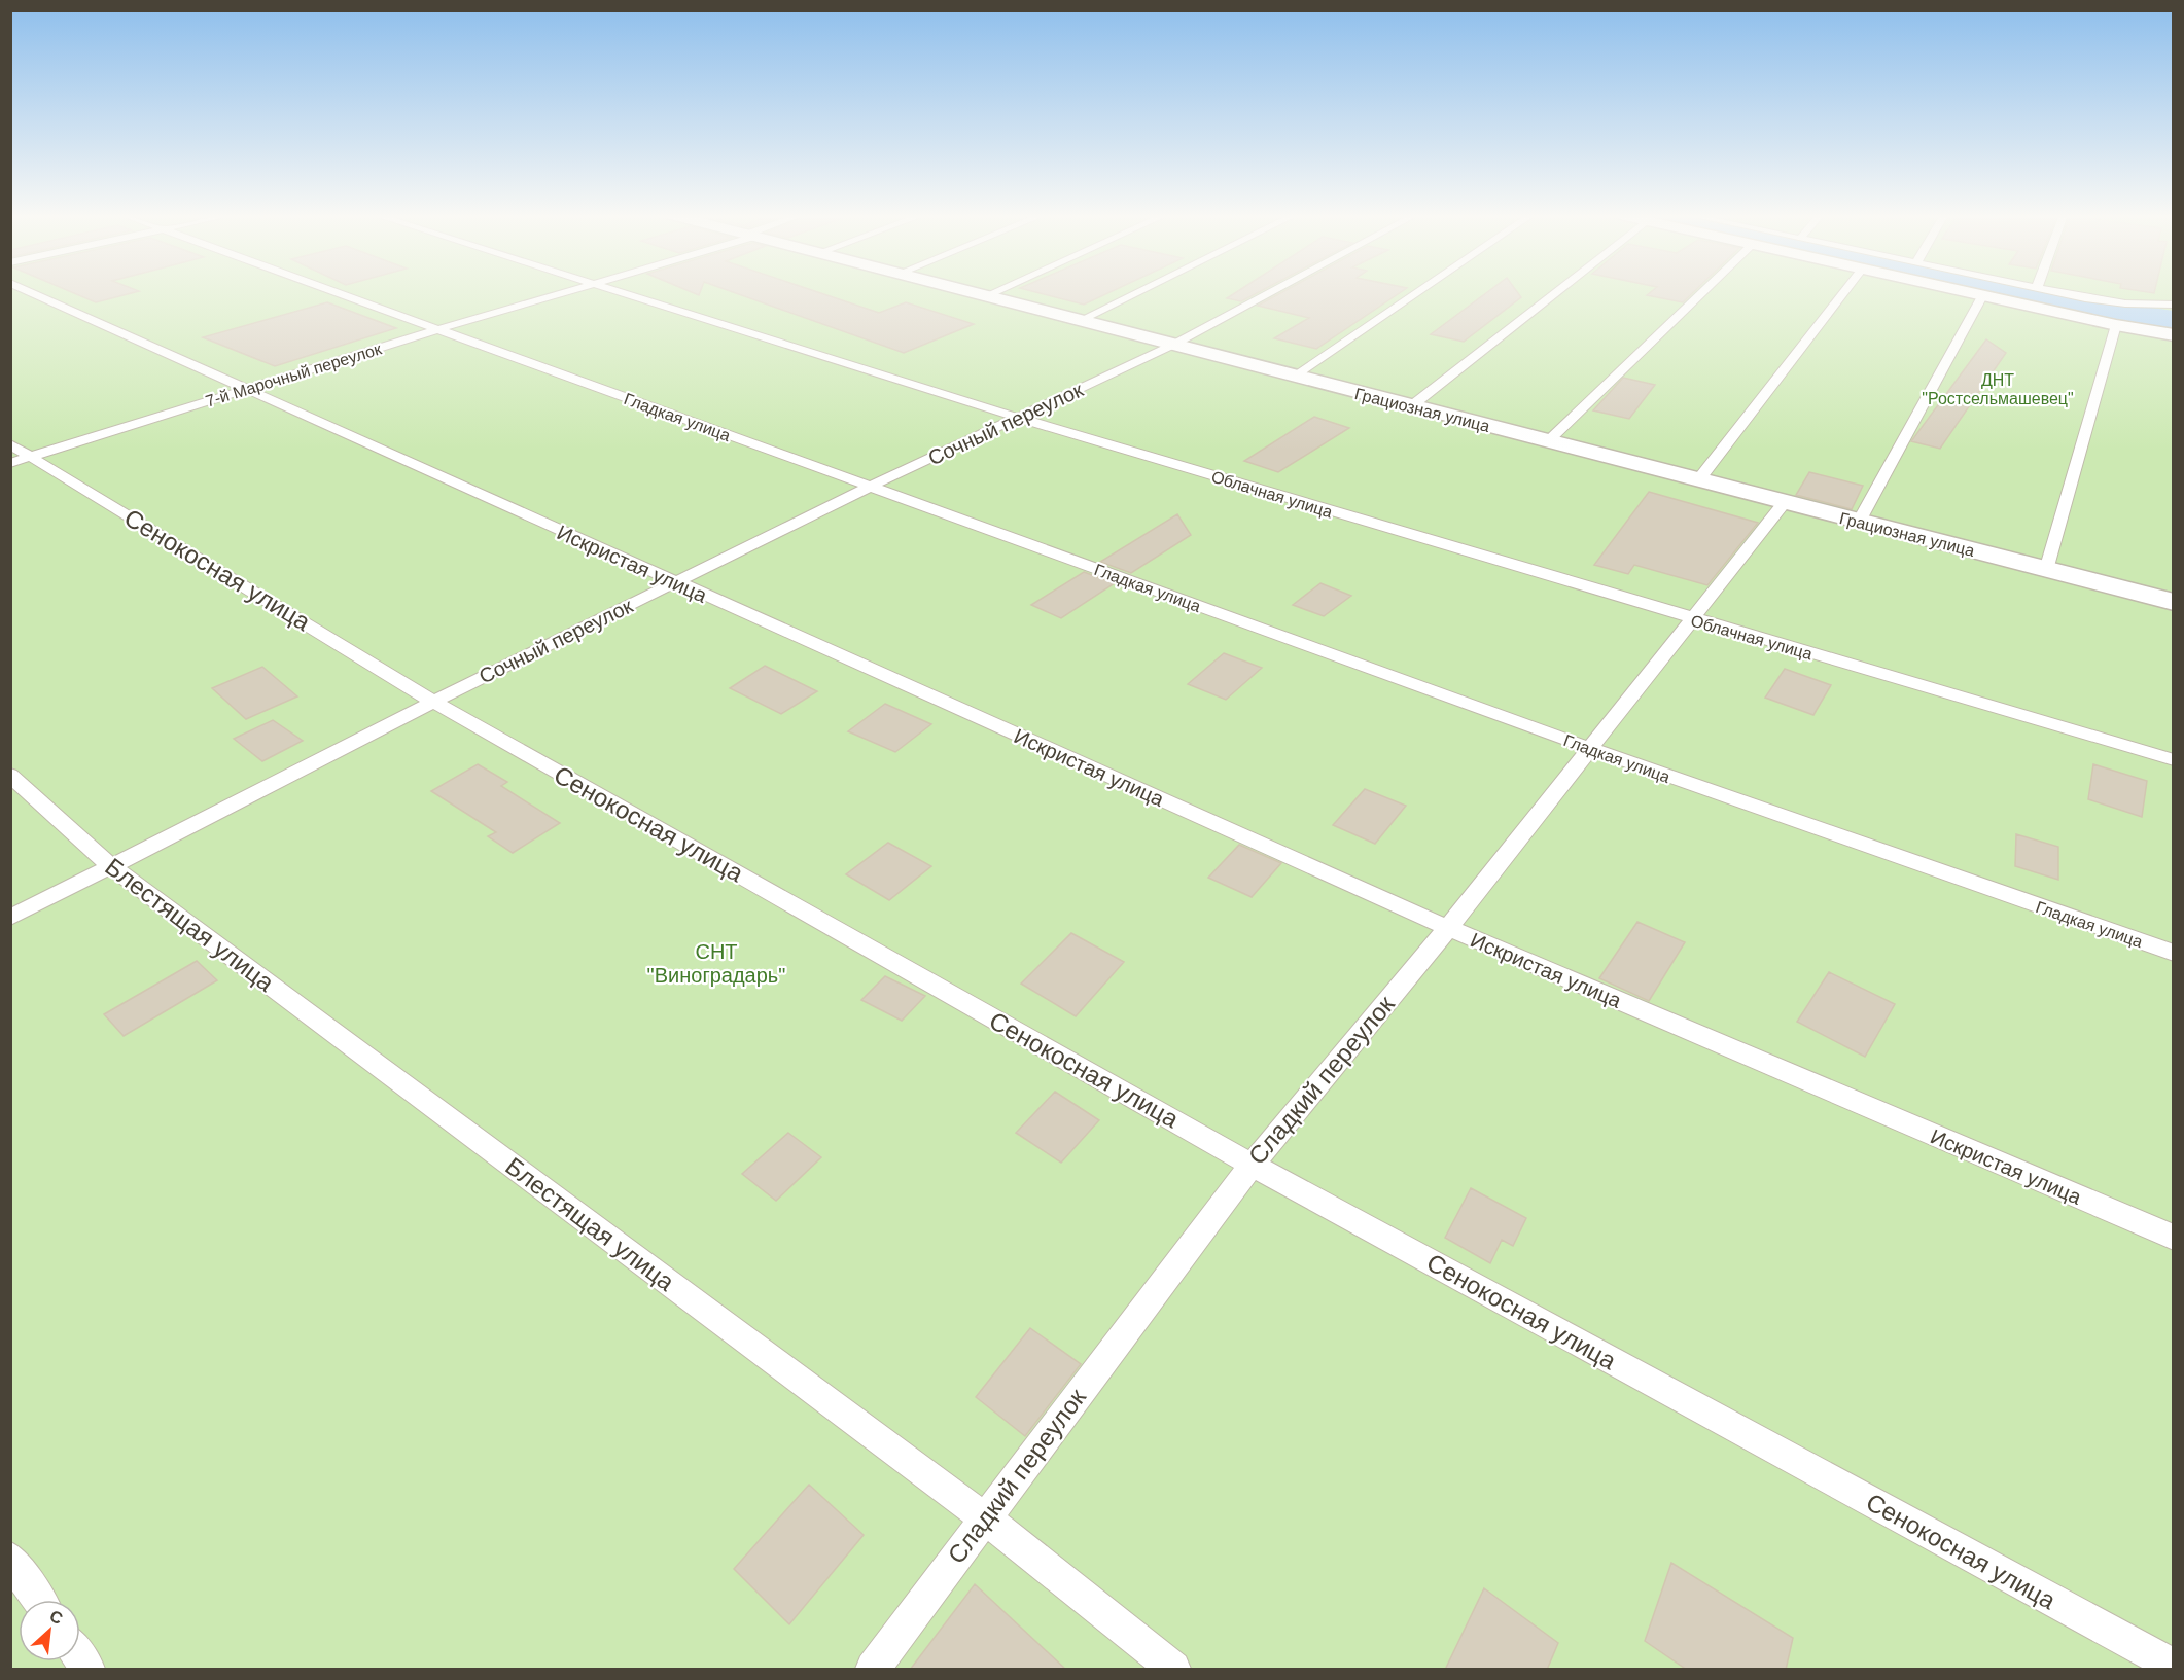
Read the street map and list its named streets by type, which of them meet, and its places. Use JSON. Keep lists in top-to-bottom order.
{
  "streets": {
    "street": ["Грациозная улица"],
    "lane": [
      "7-й Марочный переулок",
      "Гладкая улица",
      "Сочный переулок",
      "Облачная улица",
      "Искристая улица",
      "Сенокосная улица",
      "Блестящая улица",
      "Сладкий переулок"
    ]
  },
  "crossings": [
    ["7-й Марочный переулок", "Гладкая улица"],
    ["7-й Марочный переулок", "Искристая улица"],
    ["7-й Марочный переулок", "Сенокосная улица"],
    ["Грациозная улица", "Сочный переулок"],
    ["Грациозная улица", "Сладкий переулок"],
    ["Гладкая улица", "Сочный переулок"],
    ["Гладкая улица", "Сладкий переулок"],
    ["Сочный переулок", "Облачная улица"],
    ["Сочный переулок", "Искристая улица"],
    ["Сочный переулок", "Сенокосная улица"],
    ["Сочный переулок", "Блестящая улица"],
    ["Облачная улица", "Сладкий переулок"],
    ["Искристая улица", "Сладкий переулок"],
    ["Сенокосная улица", "Сладкий переулок"],
    ["Блестящая улица", "Сладкий переулок"]
  ],
  "parks": ["ДНТ \"Ростсельмашевец\"", "СНТ \"Виноградарь\""],
  "north": "top right"
}
